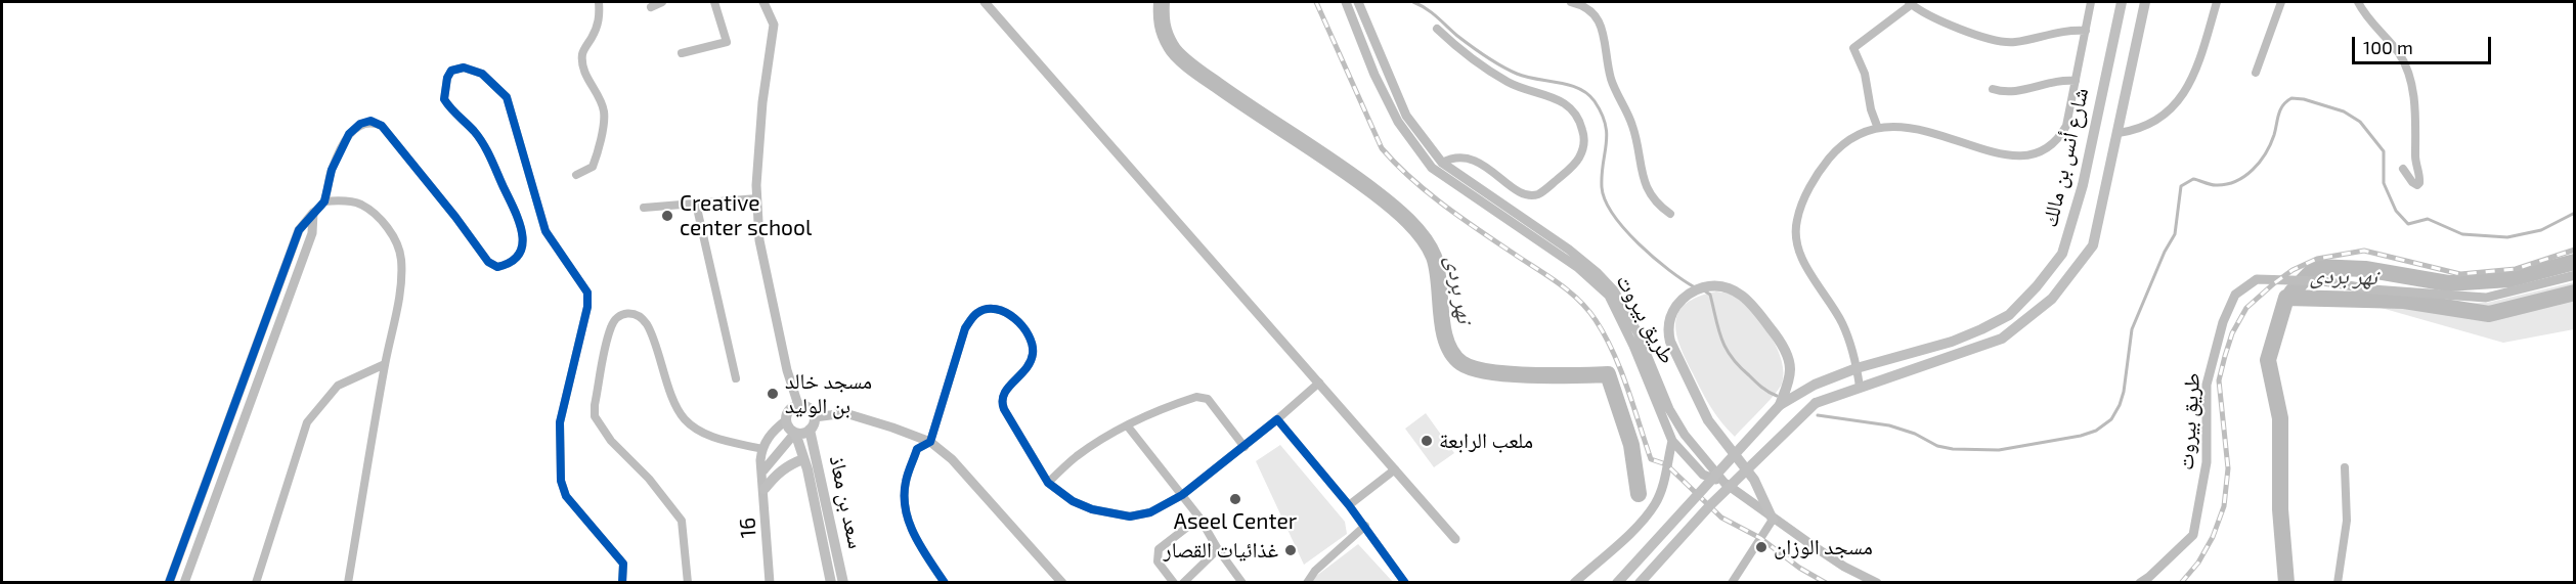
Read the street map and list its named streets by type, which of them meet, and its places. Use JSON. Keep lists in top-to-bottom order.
{
  "streets": {
    "main road": ["شارع أنس بن مالك", "سعد بن معاذ"],
    "street": ["طريق بيروت", "16"]
  },
  "water": ["نهر بردى"],
  "places": [
    "Creative center school",
    "مسجد خالد بن الوليد",
    "ملعب الرابعة",
    "Aseel Center",
    "مسجد الوزان",
    "غذائيات القصار"
  ],
  "scale_bar": "100 m"
}
